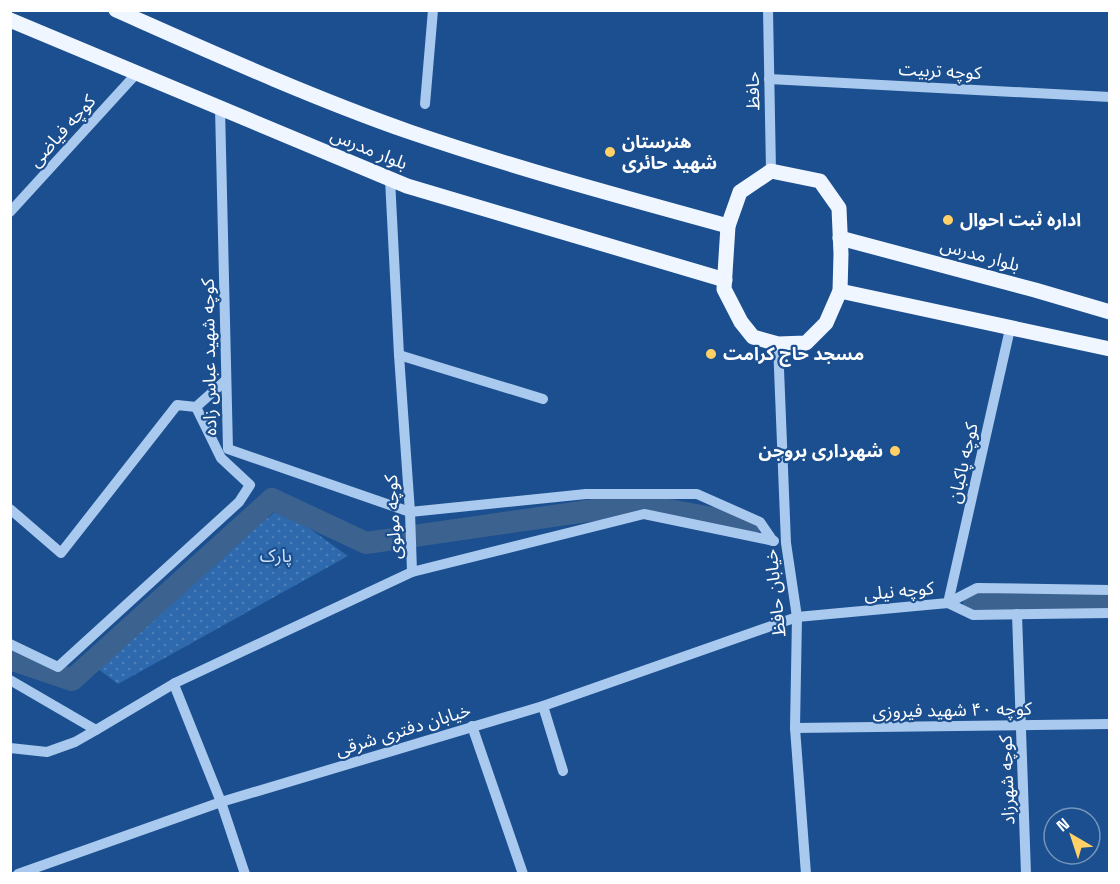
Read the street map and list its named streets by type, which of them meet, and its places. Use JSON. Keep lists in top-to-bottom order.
{
  "streets": {
    "main road": ["بلوار مدرس"],
    "street": [
      "کوچه تربیت",
      "حافظ",
      "کوچه فیاضی",
      "کوچه شهید عباس زاده",
      "کوچه پاکبان",
      "کوچه مولوی",
      "کوچه نیلی",
      "خیابان حافظ",
      "کوچه ۴۰ شهید فیروزی",
      "خیابان دفتری شرقی",
      "کوچه شهرزاد"
    ]
  },
  "crossings": [
    ["کوچه تربیت", "حافظ"],
    ["حافظ", "بلوار مدرس"],
    ["حافظ", "خیابان حافظ"],
    ["کوچه فیاضی", "بلوار مدرس"],
    ["بلوار مدرس", "کوچه شهید عباس زاده"],
    ["بلوار مدرس", "کوچه مولوی"],
    ["بلوار مدرس", "خیابان حافظ"],
    ["کوچه شهید عباس زاده", "کوچه مولوی"],
    ["کوچه پاکبان", "کوچه نیلی"],
    ["کوچه نیلی", "خیابان حافظ"],
    ["کوچه نیلی", "خیابان دفتری شرقی"],
    ["کوچه نیلی", "کوچه شهرزاد"],
    ["خیابان حافظ", "کوچه ۴۰ شهید فیروزی"],
    ["خیابان حافظ", "خیابان دفتری شرقی"],
    ["کوچه ۴۰ شهید فیروزی", "کوچه شهرزاد"]
  ],
  "parks": ["پارک"],
  "places": [
    "هنرستان شهید حائری",
    "اداره ثبت احوال",
    "مسجد حاج کرامت",
    "شهرداری بروجن"
  ],
  "north": "top left"
}
